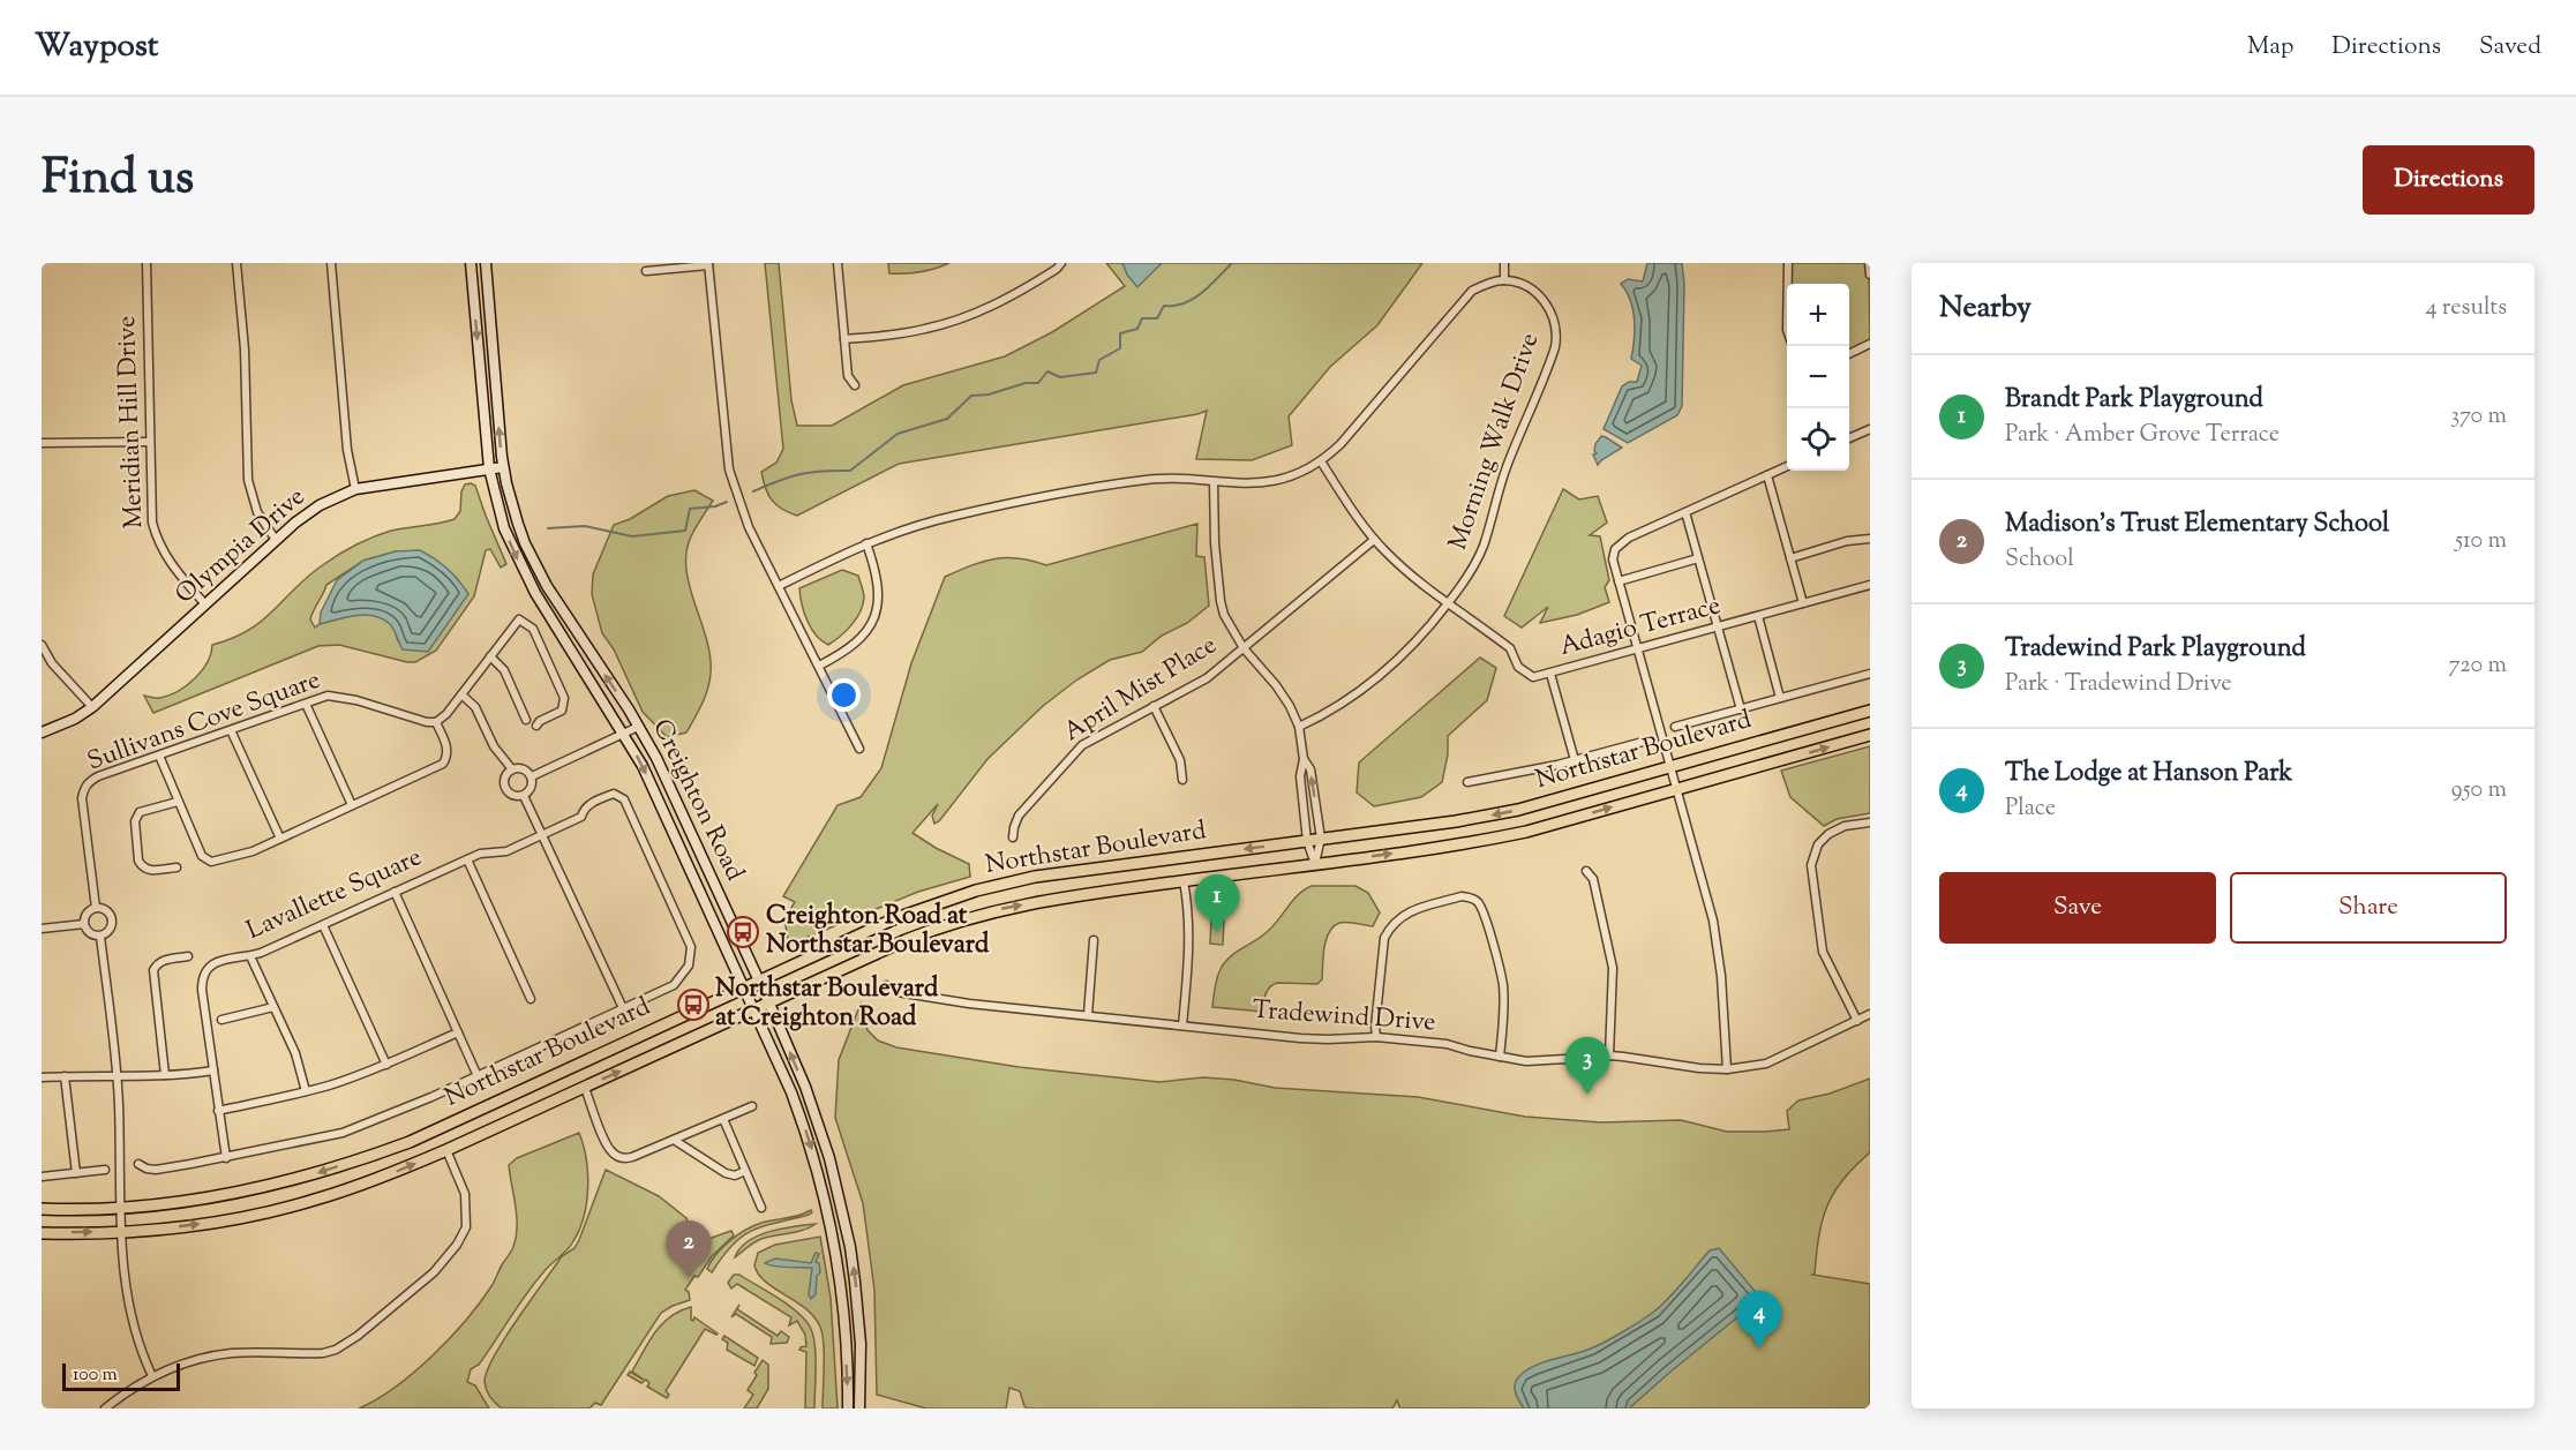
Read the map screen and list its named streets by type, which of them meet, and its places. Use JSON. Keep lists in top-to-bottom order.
{
  "streets": {
    "main road": ["Northstar Boulevard"],
    "street": [
      "Meridian Hill Drive",
      "Morning Walk Drive",
      "Olympia Drive",
      "Adagio Terrace",
      "April Mist Place",
      "Sullivans Cove Square",
      "Creighton Road",
      "Lavallette Square",
      "Tradewind Drive"
    ]
  },
  "crossings": [
    ["Meridian Hill Drive", "Olympia Drive"],
    ["Morning Walk Drive", "Adagio Terrace"],
    ["Olympia Drive", "Creighton Road"],
    ["Northstar Boulevard", "Creighton Road"]
  ],
  "places": {
    "bus stop": ["Creighton Road at Northstar Boulevard", "Northstar Boulevard at Creighton Road"]
  },
  "scale_bar": "100 m",
  "page": {
    "header": "Waypost",
    "nav": ["Map", "Directions", "Saved"],
    "title": "Find us",
    "buttons": [
      "Directions",
      ["Save", "Share"]
    ],
    "heading": ["Nearby", "4 results"],
    "map_buttons": ["+", "−"],
    "list": [
      {
        "mark": "1",
        "name": "Brandt Park Playground",
        "note": "Park · Amber Grove Terrace",
        "value": "370 m"
      },
      {
        "mark": "2",
        "name": "Madison's Trust Elementary School",
        "note": "School",
        "value": "510 m"
      },
      {
        "mark": "3",
        "name": "Tradewind Park Playground",
        "note": "Park · Tradewind Drive",
        "value": "720 m"
      },
      {
        "mark": "4",
        "name": "The Lodge at Hanson Park",
        "note": "Place",
        "value": "950 m"
      }
    ],
    "pins": [
      "1",
      "3",
      "2",
      "4"
    ],
    "scale": "100 m"
  }
}
